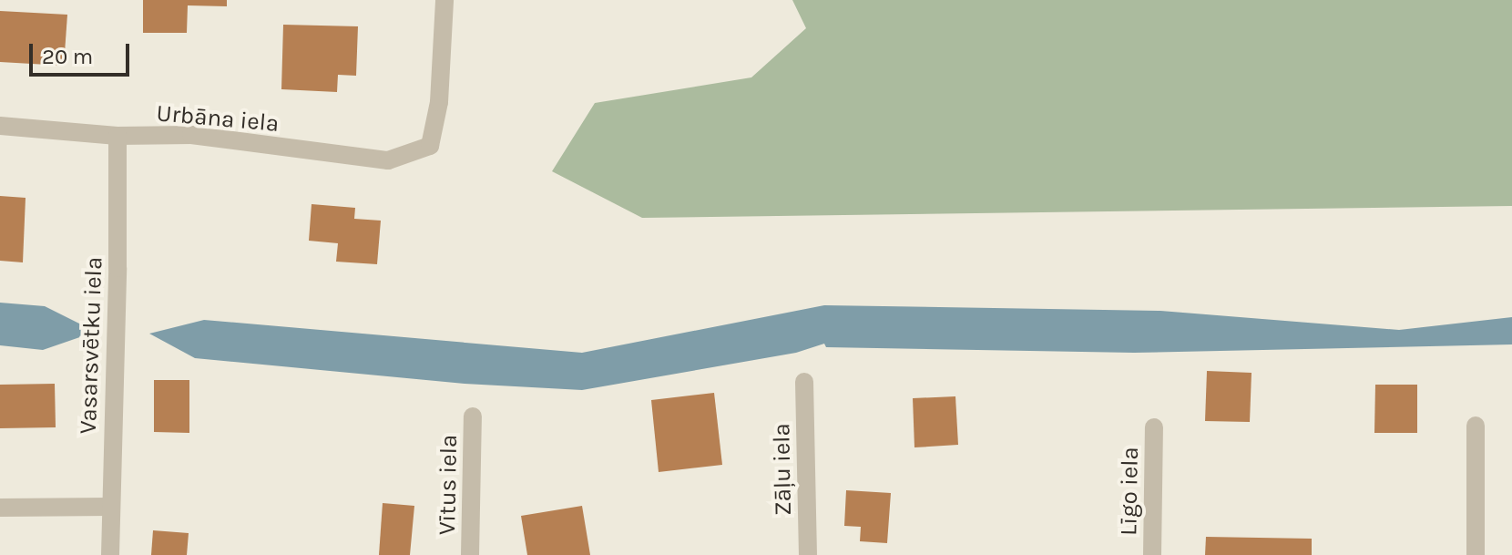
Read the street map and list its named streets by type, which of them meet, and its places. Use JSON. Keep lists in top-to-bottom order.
{
  "streets": {
    "street": [
      "Urbāna iela",
      "Vasarsvētku iela",
      "Zāļu iela",
      "Vītus iela",
      "Līgo iela"
    ]
  },
  "crossings": [
    ["Urbāna iela", "Vasarsvētku iela"]
  ],
  "scale_bar": "20 m"
}
